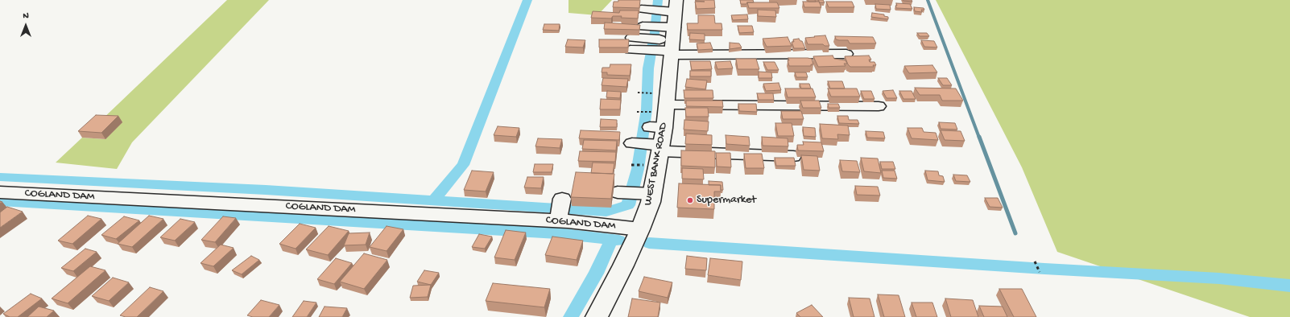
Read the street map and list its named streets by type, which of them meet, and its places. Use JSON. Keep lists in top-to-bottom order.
{
  "streets": {
    "main road": ["WEST BANK ROAD"],
    "street": ["COGLAND DAM"]
  },
  "crossings": [
    ["WEST BANK ROAD", "COGLAND DAM"]
  ],
  "places": ["Supermarket"],
  "north": "top"
}
